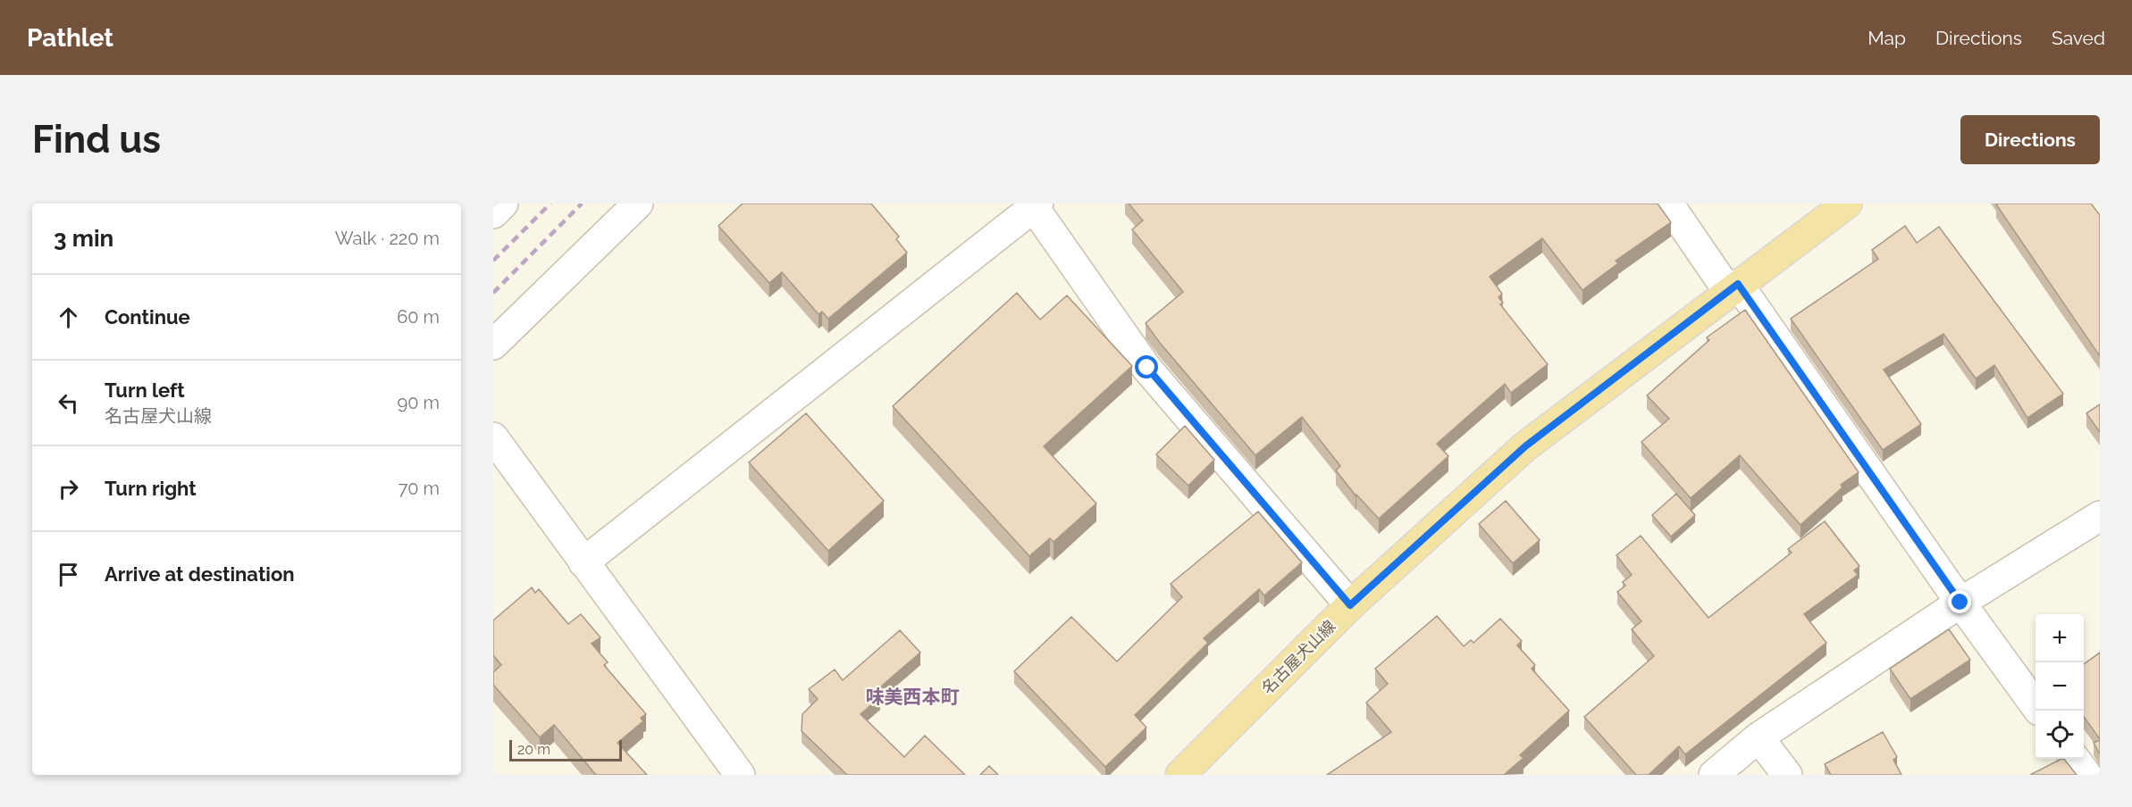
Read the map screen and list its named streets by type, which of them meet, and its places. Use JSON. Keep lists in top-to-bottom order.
{
  "streets": {
    "main road": ["名古屋犬山線"]
  },
  "districts": ["味美西本町"],
  "scale_bar": "20 m",
  "page": {
    "header": "Pathlet",
    "nav": ["Map", "Directions", "Saved"],
    "buttons": "Directions",
    "title": "Find us",
    "heading": ["3 min", "Walk · 220 m"],
    "list": [
      ["Continue", "60 m"],
      ["Turn left", "名古屋犬山線", "90 m"],
      ["Turn right", "70 m"],
      "Arrive at destination"
    ],
    "map_buttons": ["+", "−"],
    "scale": "20 m"
  }
}
